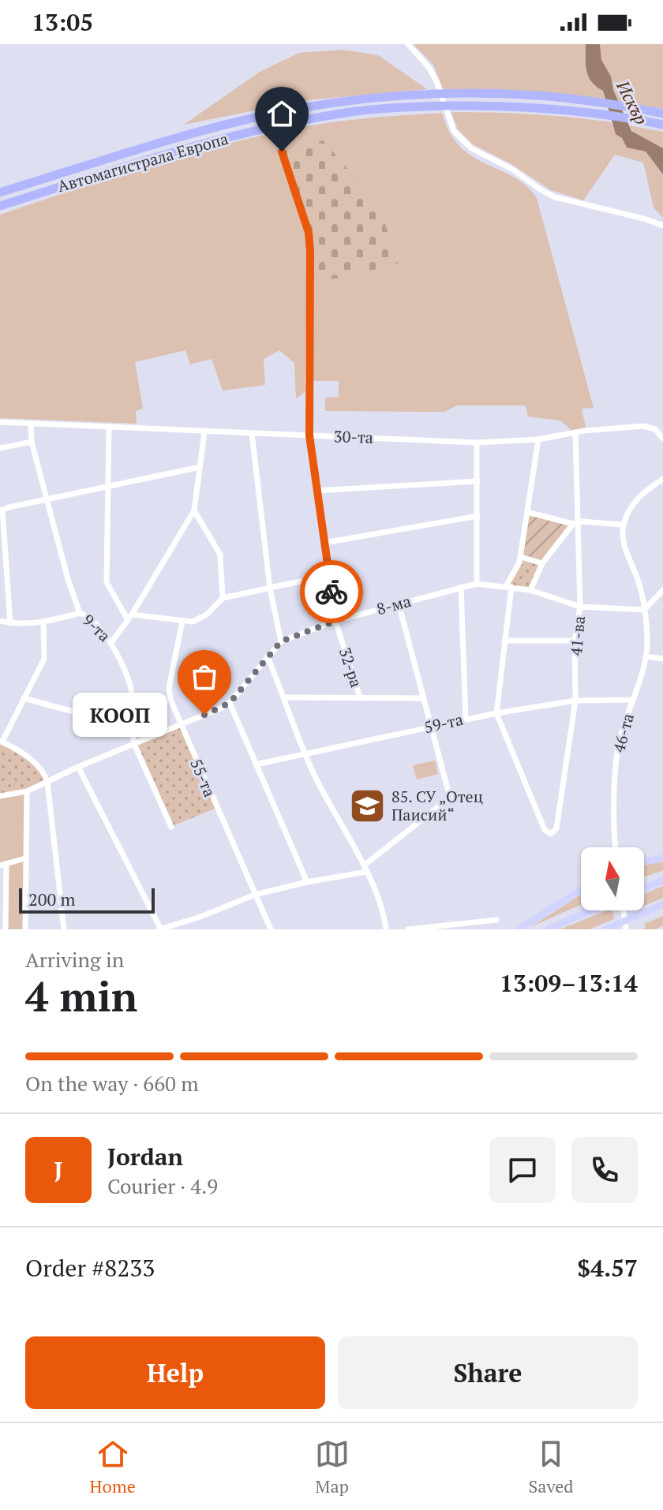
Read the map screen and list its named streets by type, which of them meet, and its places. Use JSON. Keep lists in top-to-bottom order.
{
  "streets": {
    "highway": ["Автомагистрала Европа"],
    "street": [
      "30-та",
      "8-ма",
      "9-та",
      "41-ва",
      "32-ра",
      "59-та",
      "46-та",
      "55-та"
    ]
  },
  "crossings": [
    ["30-та", "9-та"],
    ["30-та", "41-ва"],
    ["30-та", "32-ра"],
    ["8-ма", "9-та"],
    ["8-ма", "41-ва"],
    ["8-ма", "32-ра"],
    ["8-ма", "46-та"],
    ["8-ма", "55-та"],
    ["41-ва", "59-та"],
    ["59-та", "46-та"]
  ],
  "water": ["Искър"],
  "places": {
    "other": ["КООП"],
    "school or university": ["85. СУ „Отец Паисий“"]
  },
  "scale_bar": "200 m",
  "north": "top",
  "page": {
    "status": "13:05",
    "bubble": "КООП",
    "scale": "200 m",
    "heading": ["4 min", "Arriving in", "13:09–13:14"],
    "panel": [
      "Jordan",
      "Courier · 4.9",
      "Order #8233",
      "$4.57"
    ],
    "bar": "On the way · 660 m",
    "round": "J",
    "buttons": ["Help", "Share"],
    "tabs": ["Home", "Map", "Saved"]
  }
}
